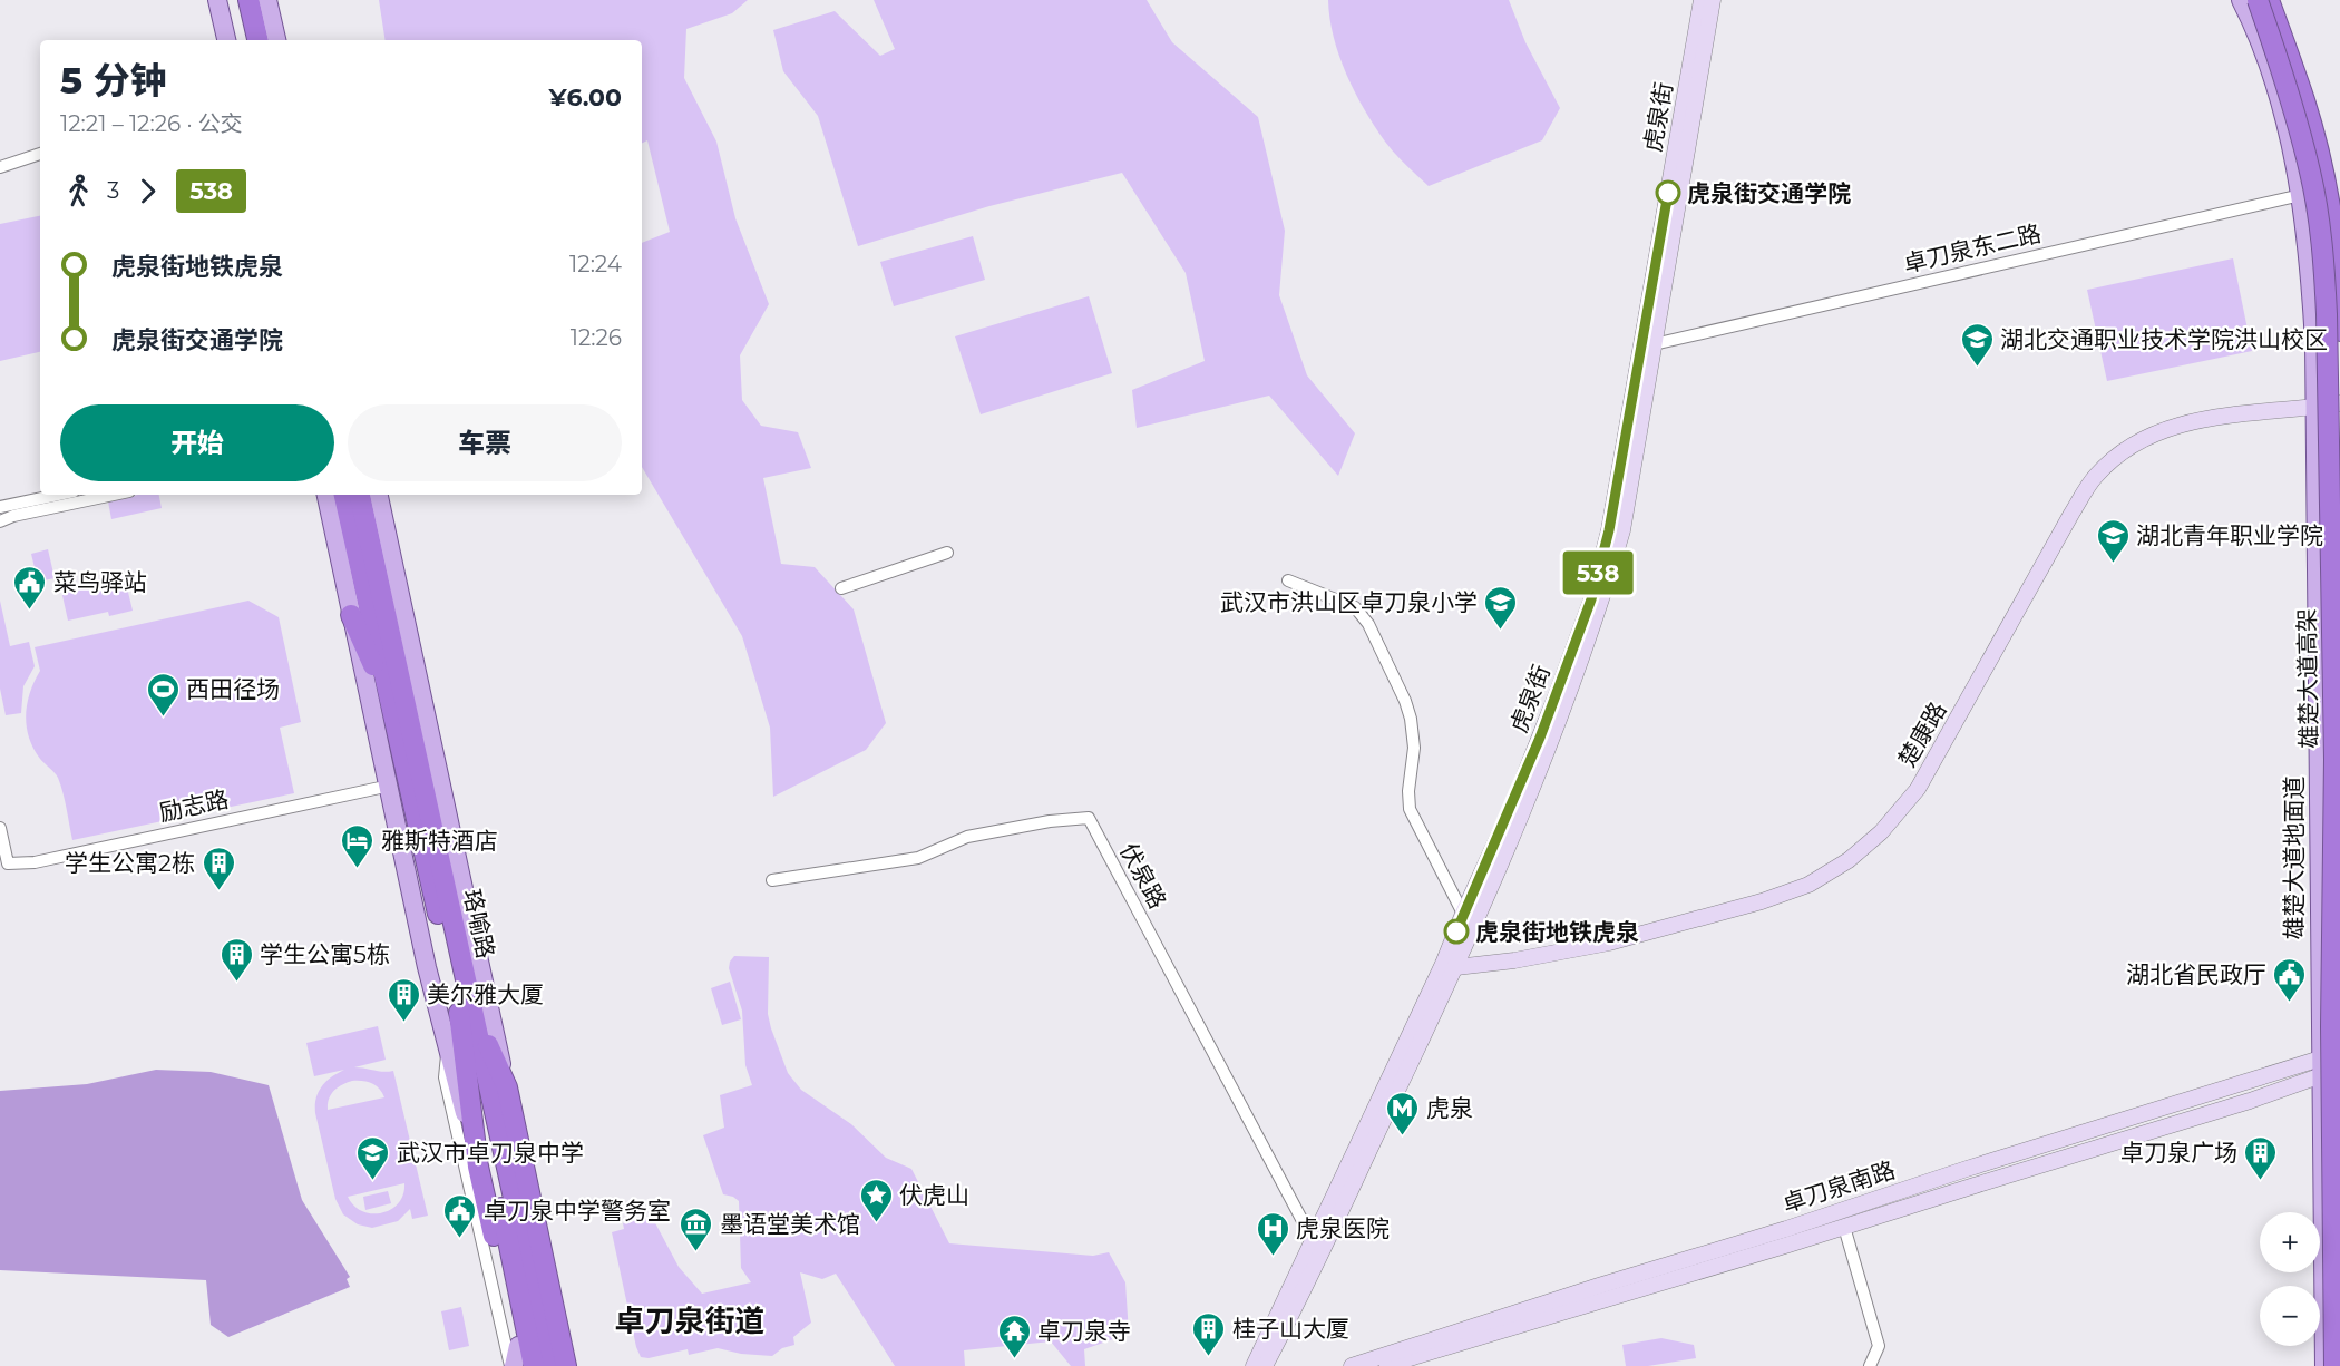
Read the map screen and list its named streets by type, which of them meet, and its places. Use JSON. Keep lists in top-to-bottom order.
{
  "streets": {
    "highway": ["雄楚大道高架", "珞喻路"],
    "main road": [
      "虎泉街",
      "楚康路",
      "雄楚大道地面道",
      "卓刀泉南路"
    ],
    "street": ["卓刀泉东二路", "励志路", "伏泉路"]
  },
  "crossings": [
    ["虎泉街", "卓刀泉东二路"],
    ["虎泉街", "楚康路"],
    ["虎泉街", "伏泉路"],
    ["卓刀泉东二路", "雄楚大道地面道"],
    ["雄楚大道高架", "雄楚大道地面道"],
    ["楚康路", "雄楚大道地面道"],
    ["雄楚大道地面道", "卓刀泉南路"]
  ],
  "districts": ["卓刀泉街道"],
  "places": {
    "other": ["虎泉街交通学院", "虎泉街地铁虎泉"],
    "school or university": [
      "湖北交通职业技术学院洪山校区",
      "湖北青年职业学院",
      "武汉市洪山区卓刀泉小学",
      "武汉市卓刀泉中学"
    ],
    "public building": ["菜鸟驿站", "湖北省民政厅", "卓刀泉中学警务室"],
    "sports": ["西田径场"],
    "hotel": ["雅斯特酒店"],
    "building": [
      "学生公寓2栋",
      "学生公寓5栋",
      "美尔雅大厦",
      "卓刀泉广场",
      "桂子山大厦"
    ],
    "metro station": ["虎泉"],
    "place": ["伏虎山"],
    "museum": ["墨语堂美术馆"],
    "hospital": ["虎泉医院"],
    "temple": ["卓刀泉寺"]
  },
  "lines": ["bus line 538"],
  "page": {
    "on_map": "538",
    "heading": ["5 分钟", "12:21 – 12:26 · 公交", "¥6.00"],
    "legs": ["3", "538"],
    "list": [
      {
        "name": "虎泉街地铁虎泉",
        "value": "12:24"
      },
      {
        "name": "虎泉街交通学院",
        "value": "12:26"
      }
    ],
    "buttons": ["开始", "车票"],
    "map_buttons": ["+", "−"]
  }
}
